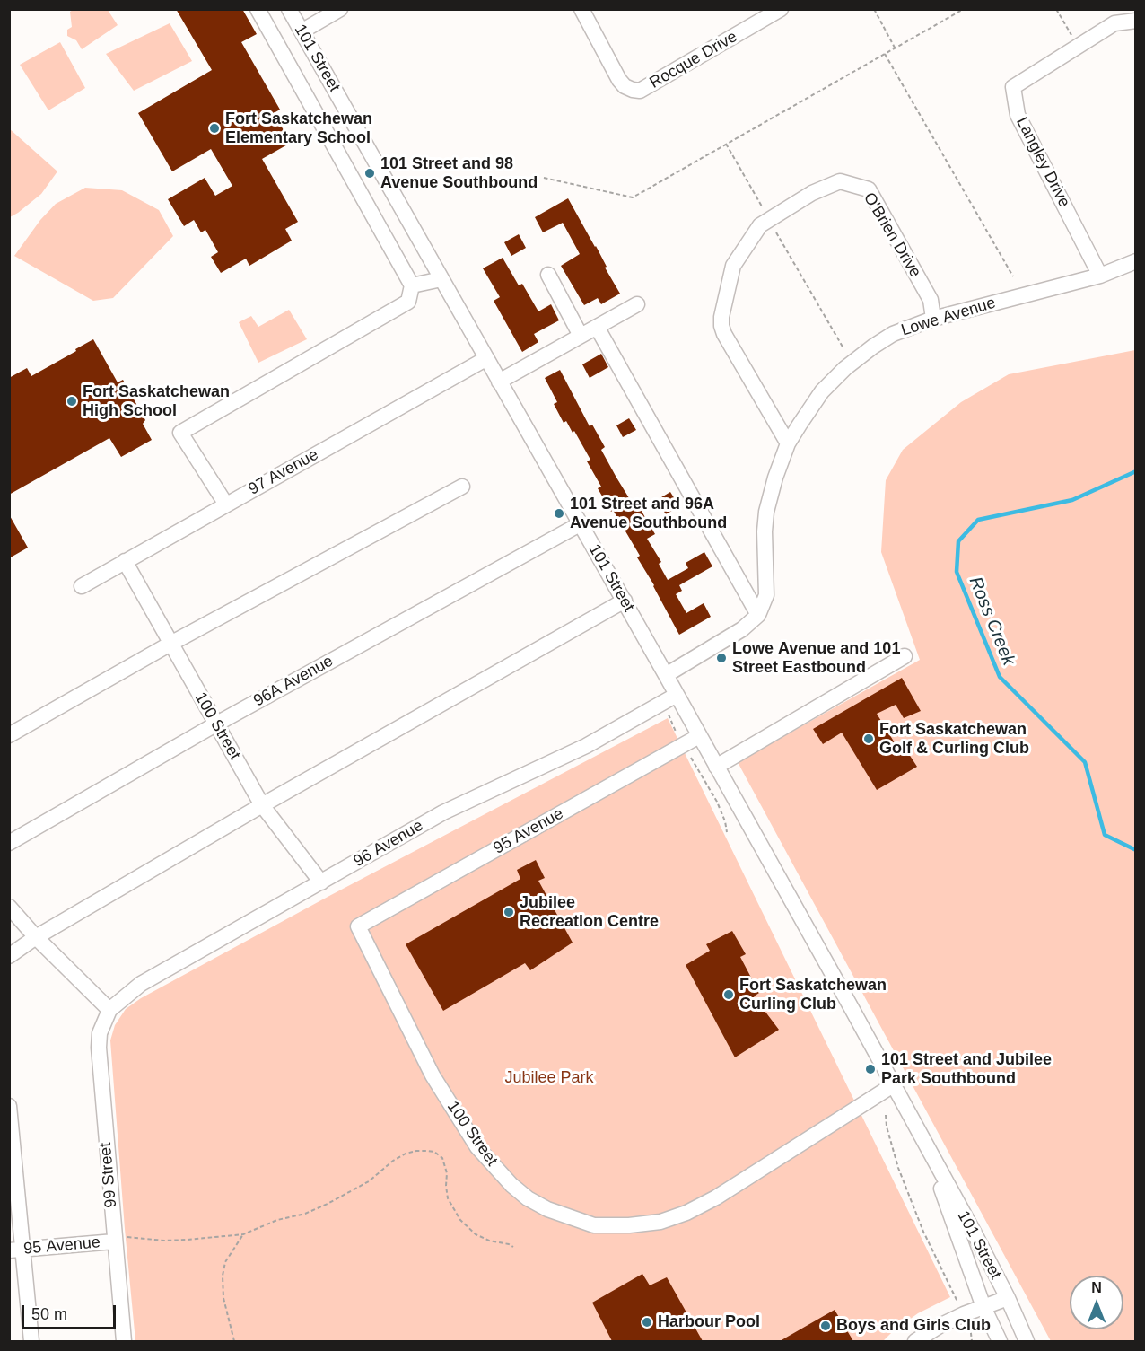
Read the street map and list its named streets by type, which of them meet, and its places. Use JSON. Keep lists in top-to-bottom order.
{
  "streets": {
    "street": [
      "101 Street",
      "Rocque Drive",
      "Langley Drive",
      "O'Brien Drive",
      "Lowe Avenue",
      "97 Avenue",
      "96A Avenue",
      "100 Street",
      "95 Avenue",
      "96 Avenue",
      "99 Street"
    ]
  },
  "crossings": [
    ["101 Street", "97 Avenue"],
    ["101 Street", "96A Avenue"],
    ["101 Street", "100 Street"],
    ["101 Street", "95 Avenue"],
    ["101 Street", "96 Avenue"],
    ["Langley Drive", "Lowe Avenue"],
    ["O'Brien Drive", "Lowe Avenue"],
    ["97 Avenue", "100 Street"],
    ["96A Avenue", "100 Street"],
    ["100 Street", "95 Avenue"],
    ["100 Street", "96 Avenue"],
    ["95 Avenue", "99 Street"],
    ["96 Avenue", "99 Street"]
  ],
  "water": ["Ross Creek"],
  "parks": ["Jubilee Park"],
  "places": [
    "Fort Saskatchewan Elementary School",
    "101 Street and 98 Avenue Southbound",
    "Fort Saskatchewan High School",
    "101 Street and 96A Avenue Southbound",
    "Lowe Avenue and 101 Street Eastbound",
    "Fort Saskatchewan Golf & Curling Club",
    "Jubilee Recreation Centre",
    "Fort Saskatchewan Curling Club",
    "101 Street and Jubilee Park Southbound",
    "Harbour Pool",
    "Boys and Girls Club"
  ],
  "scale_bar": "50 m",
  "north": "top"
}
